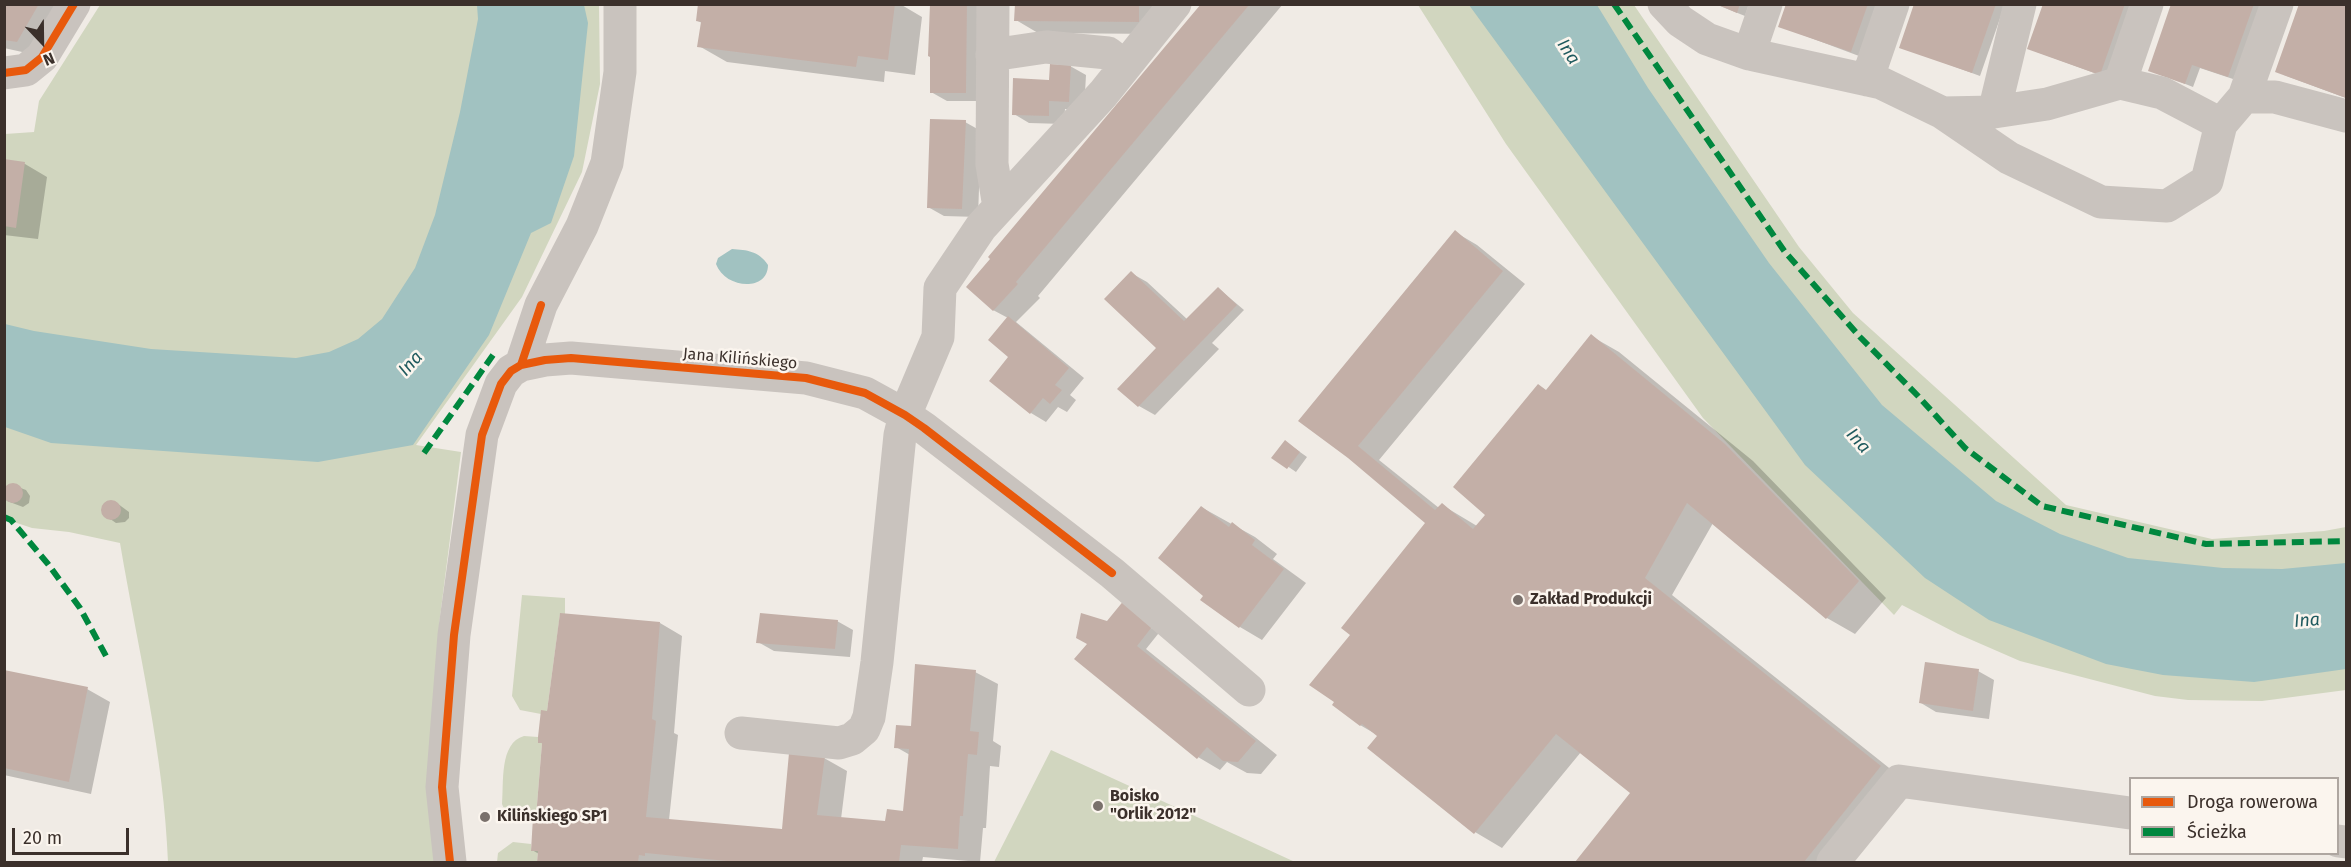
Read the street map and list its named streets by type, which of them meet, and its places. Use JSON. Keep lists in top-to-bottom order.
{
  "streets": {
    "street": ["Jana Kilińskiego"]
  },
  "water": ["Ina"],
  "places": ["Zakład Produkcji", "Boisko \"Orlik 2012\"", "Kilińskiego SP1"],
  "legend": ["Droga rowerowa", "Ścieżka"],
  "scale_bar": "20 m",
  "north": "bottom"
}
